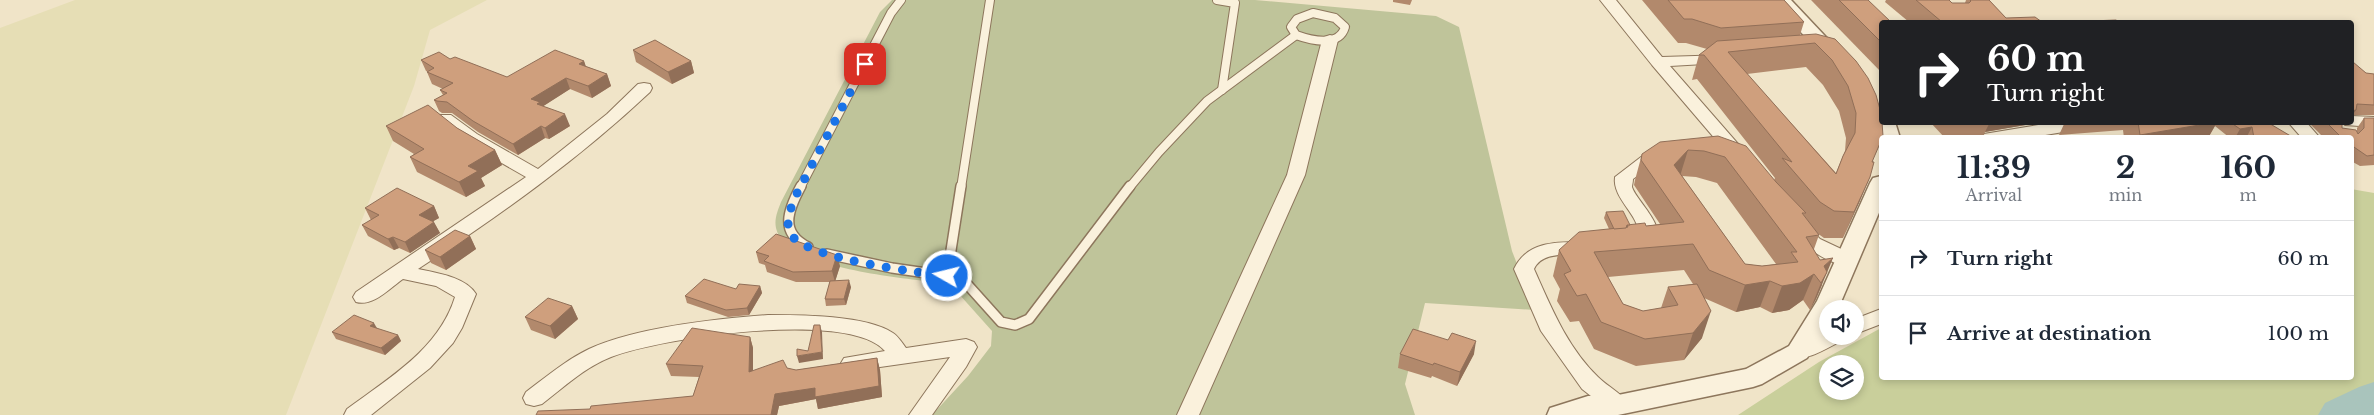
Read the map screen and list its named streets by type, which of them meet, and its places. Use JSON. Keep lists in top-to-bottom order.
{
  "page": {
    "turn": ["60 m", "Turn right"],
    "eta": [
      "11:39",
      "Arrival",
      "2",
      "min",
      "160",
      "m"
    ],
    "list": [
      {
        "name": "Turn right",
        "value": "60 m"
      },
      {
        "name": "Arrive at destination",
        "value": "100 m"
      }
    ]
  }
}
